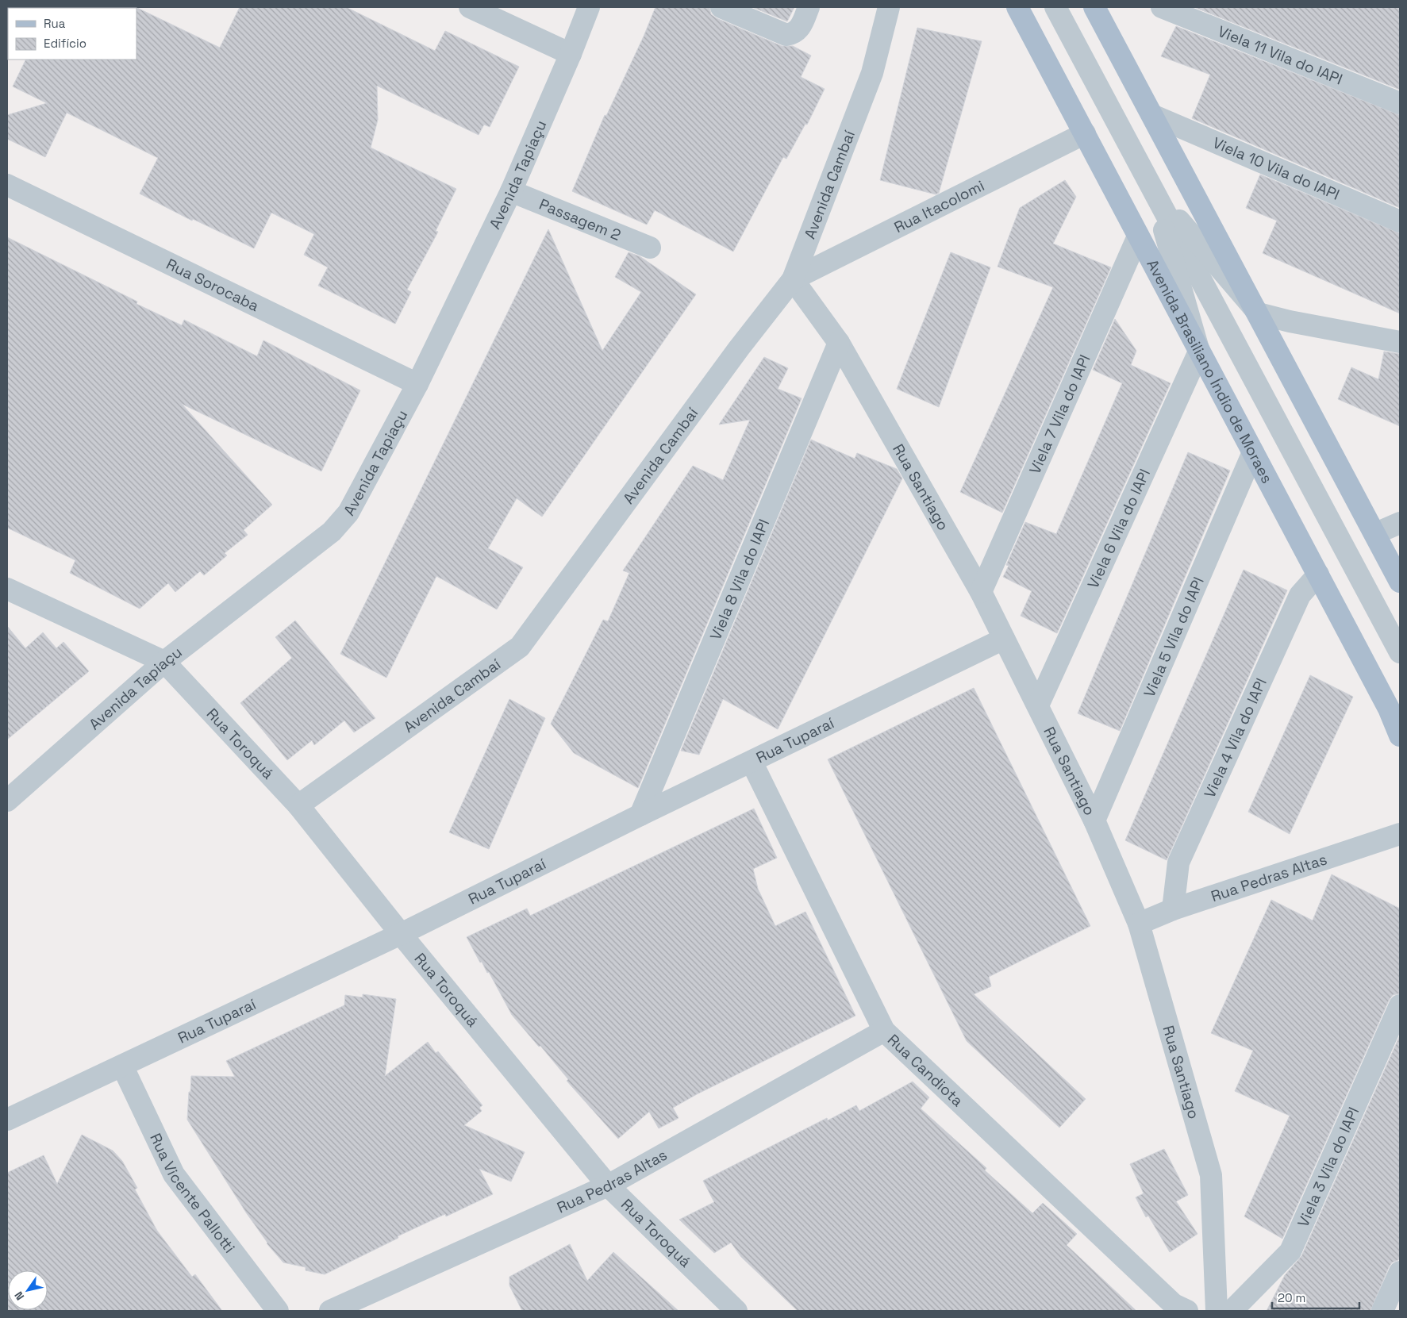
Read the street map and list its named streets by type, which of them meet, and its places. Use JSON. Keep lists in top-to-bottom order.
{
  "streets": {
    "main road": ["Avenida Brasiliano Índio de Moraes"],
    "street": [
      "Viela 11 Vila do IAPI",
      "Viela 10 Vila do IAPI",
      "Avenida Tapiaçu",
      "Avenida Cambaí",
      "Rua Itacolomi",
      "Passagem 2",
      "Rua Sorocaba",
      "Viela 7 Vila do IAPI",
      "Rua Santiago",
      "Viela 6 Vila do IAPI",
      "Viela 8 Vila do IAPI",
      "Viela 5 Vila do IAPI",
      "Viela 4 Vila do IAPI",
      "Rua Tuparaí",
      "Rua Toroquá",
      "Rua Pedras Altas",
      "Rua Candiota",
      "Viela 3 Vila do IAPI",
      "Rua Vicente Pallotti"
    ]
  },
  "crossings": [
    ["Avenida Tapiaçu", "Passagem 2"],
    ["Avenida Tapiaçu", "Rua Sorocaba"],
    ["Avenida Tapiaçu", "Rua Toroquá"],
    ["Avenida Cambaí", "Rua Itacolomi"],
    ["Avenida Cambaí", "Rua Santiago"],
    ["Avenida Cambaí", "Rua Toroquá"],
    ["Rua Itacolomi", "Avenida Brasiliano Índio de Moraes"],
    ["Rua Itacolomi", "Rua Santiago"],
    ["Avenida Brasiliano Índio de Moraes", "Viela 7 Vila do IAPI"],
    ["Avenida Brasiliano Índio de Moraes", "Viela 6 Vila do IAPI"],
    ["Avenida Brasiliano Índio de Moraes", "Viela 5 Vila do IAPI"],
    ["Avenida Brasiliano Índio de Moraes", "Viela 4 Vila do IAPI"],
    ["Viela 7 Vila do IAPI", "Rua Santiago"],
    ["Rua Santiago", "Viela 6 Vila do IAPI"],
    ["Rua Santiago", "Viela 8 Vila do IAPI"],
    ["Rua Santiago", "Viela 5 Vila do IAPI"],
    ["Rua Santiago", "Rua Tuparaí"],
    ["Rua Santiago", "Rua Pedras Altas"],
    ["Viela 8 Vila do IAPI", "Rua Tuparaí"],
    ["Viela 4 Vila do IAPI", "Rua Pedras Altas"],
    ["Rua Tuparaí", "Rua Toroquá"],
    ["Rua Tuparaí", "Rua Candiota"],
    ["Rua Tuparaí", "Rua Vicente Pallotti"],
    ["Rua Toroquá", "Rua Pedras Altas"],
    ["Rua Pedras Altas", "Rua Candiota"]
  ],
  "legend": ["Rua", "Edifício"],
  "scale_bar": "20 m",
  "north": "bottom left"
}
